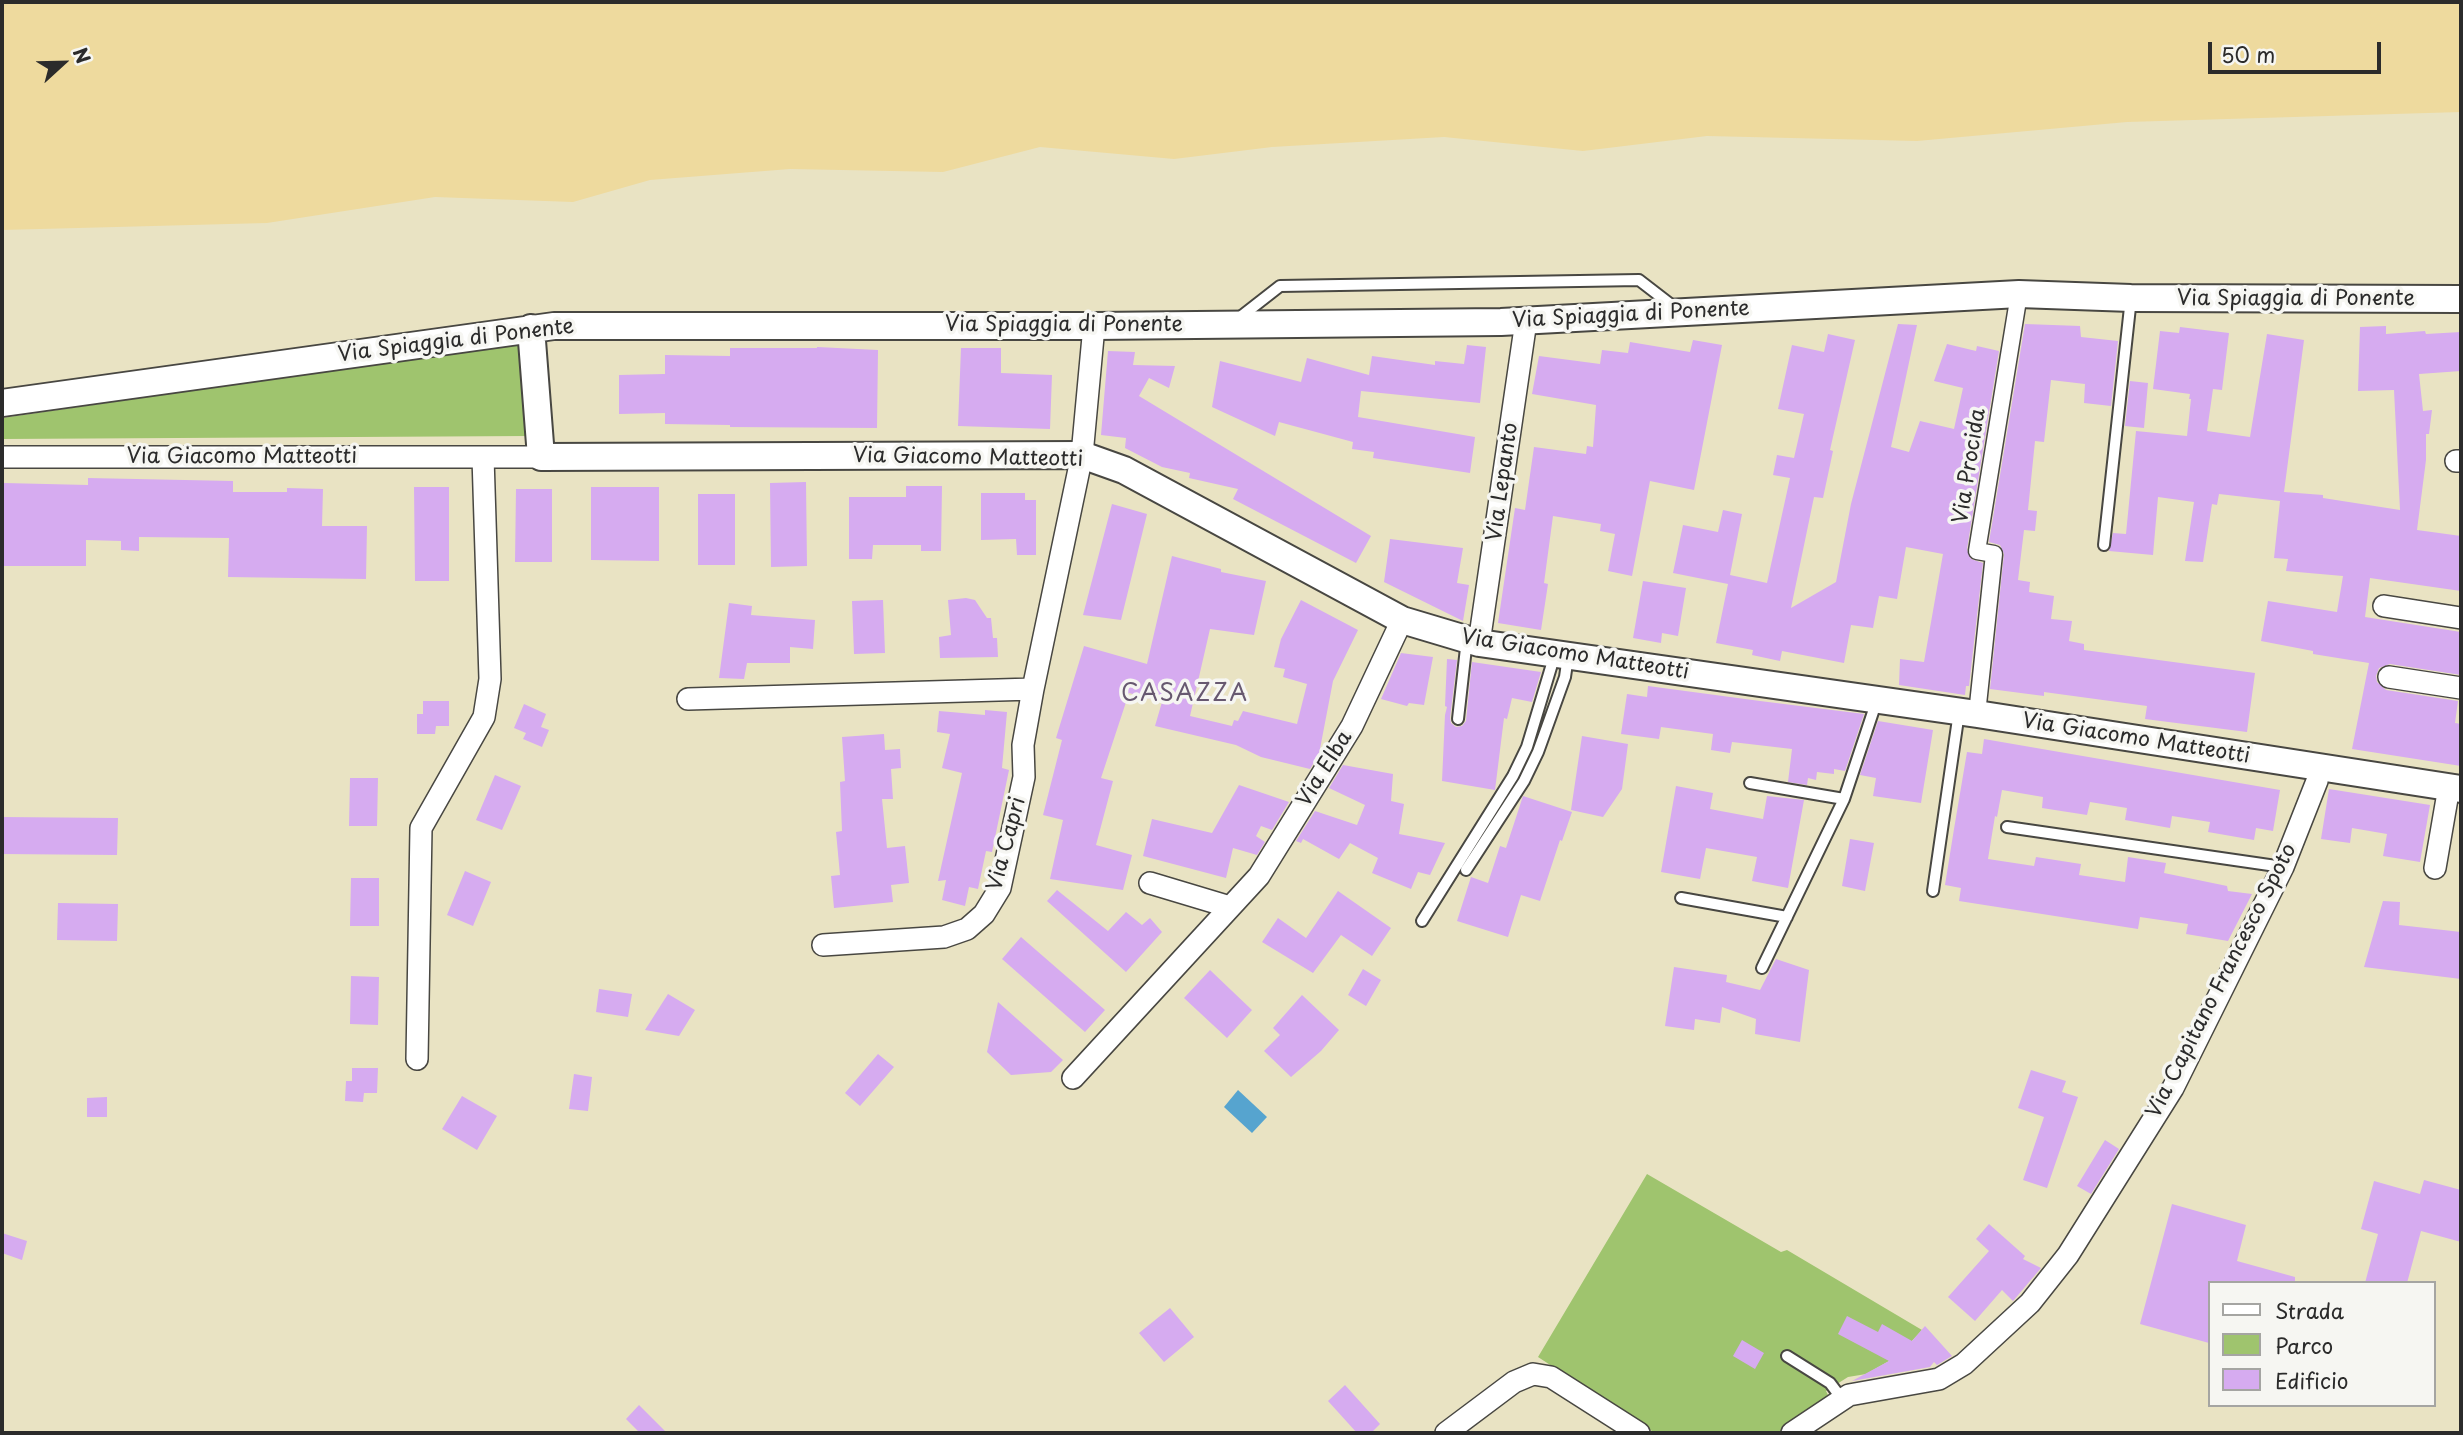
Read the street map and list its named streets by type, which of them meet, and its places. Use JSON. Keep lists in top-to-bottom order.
{
  "streets": {
    "street": [
      "Via Spiaggia di Ponente",
      "Via Giacomo Matteotti",
      "Via Procida",
      "Via Lepanto",
      "Via Elba",
      "Via Capri",
      "Via Capitano Francesco Spoto"
    ]
  },
  "crossings": [
    ["Via Spiaggia di Ponente", "Via Procida"],
    ["Via Spiaggia di Ponente", "Via Lepanto"],
    ["Via Spiaggia di Ponente", "Via Capri"],
    ["Via Giacomo Matteotti", "Via Procida"],
    ["Via Giacomo Matteotti", "Via Lepanto"],
    ["Via Giacomo Matteotti", "Via Elba"],
    ["Via Giacomo Matteotti", "Via Capri"],
    ["Via Giacomo Matteotti", "Via Capitano Francesco Spoto"]
  ],
  "districts": ["CASAZZA"],
  "legend": ["Strada", "Parco", "Edificio"],
  "scale_bar": "50 m",
  "north": "right"
}
